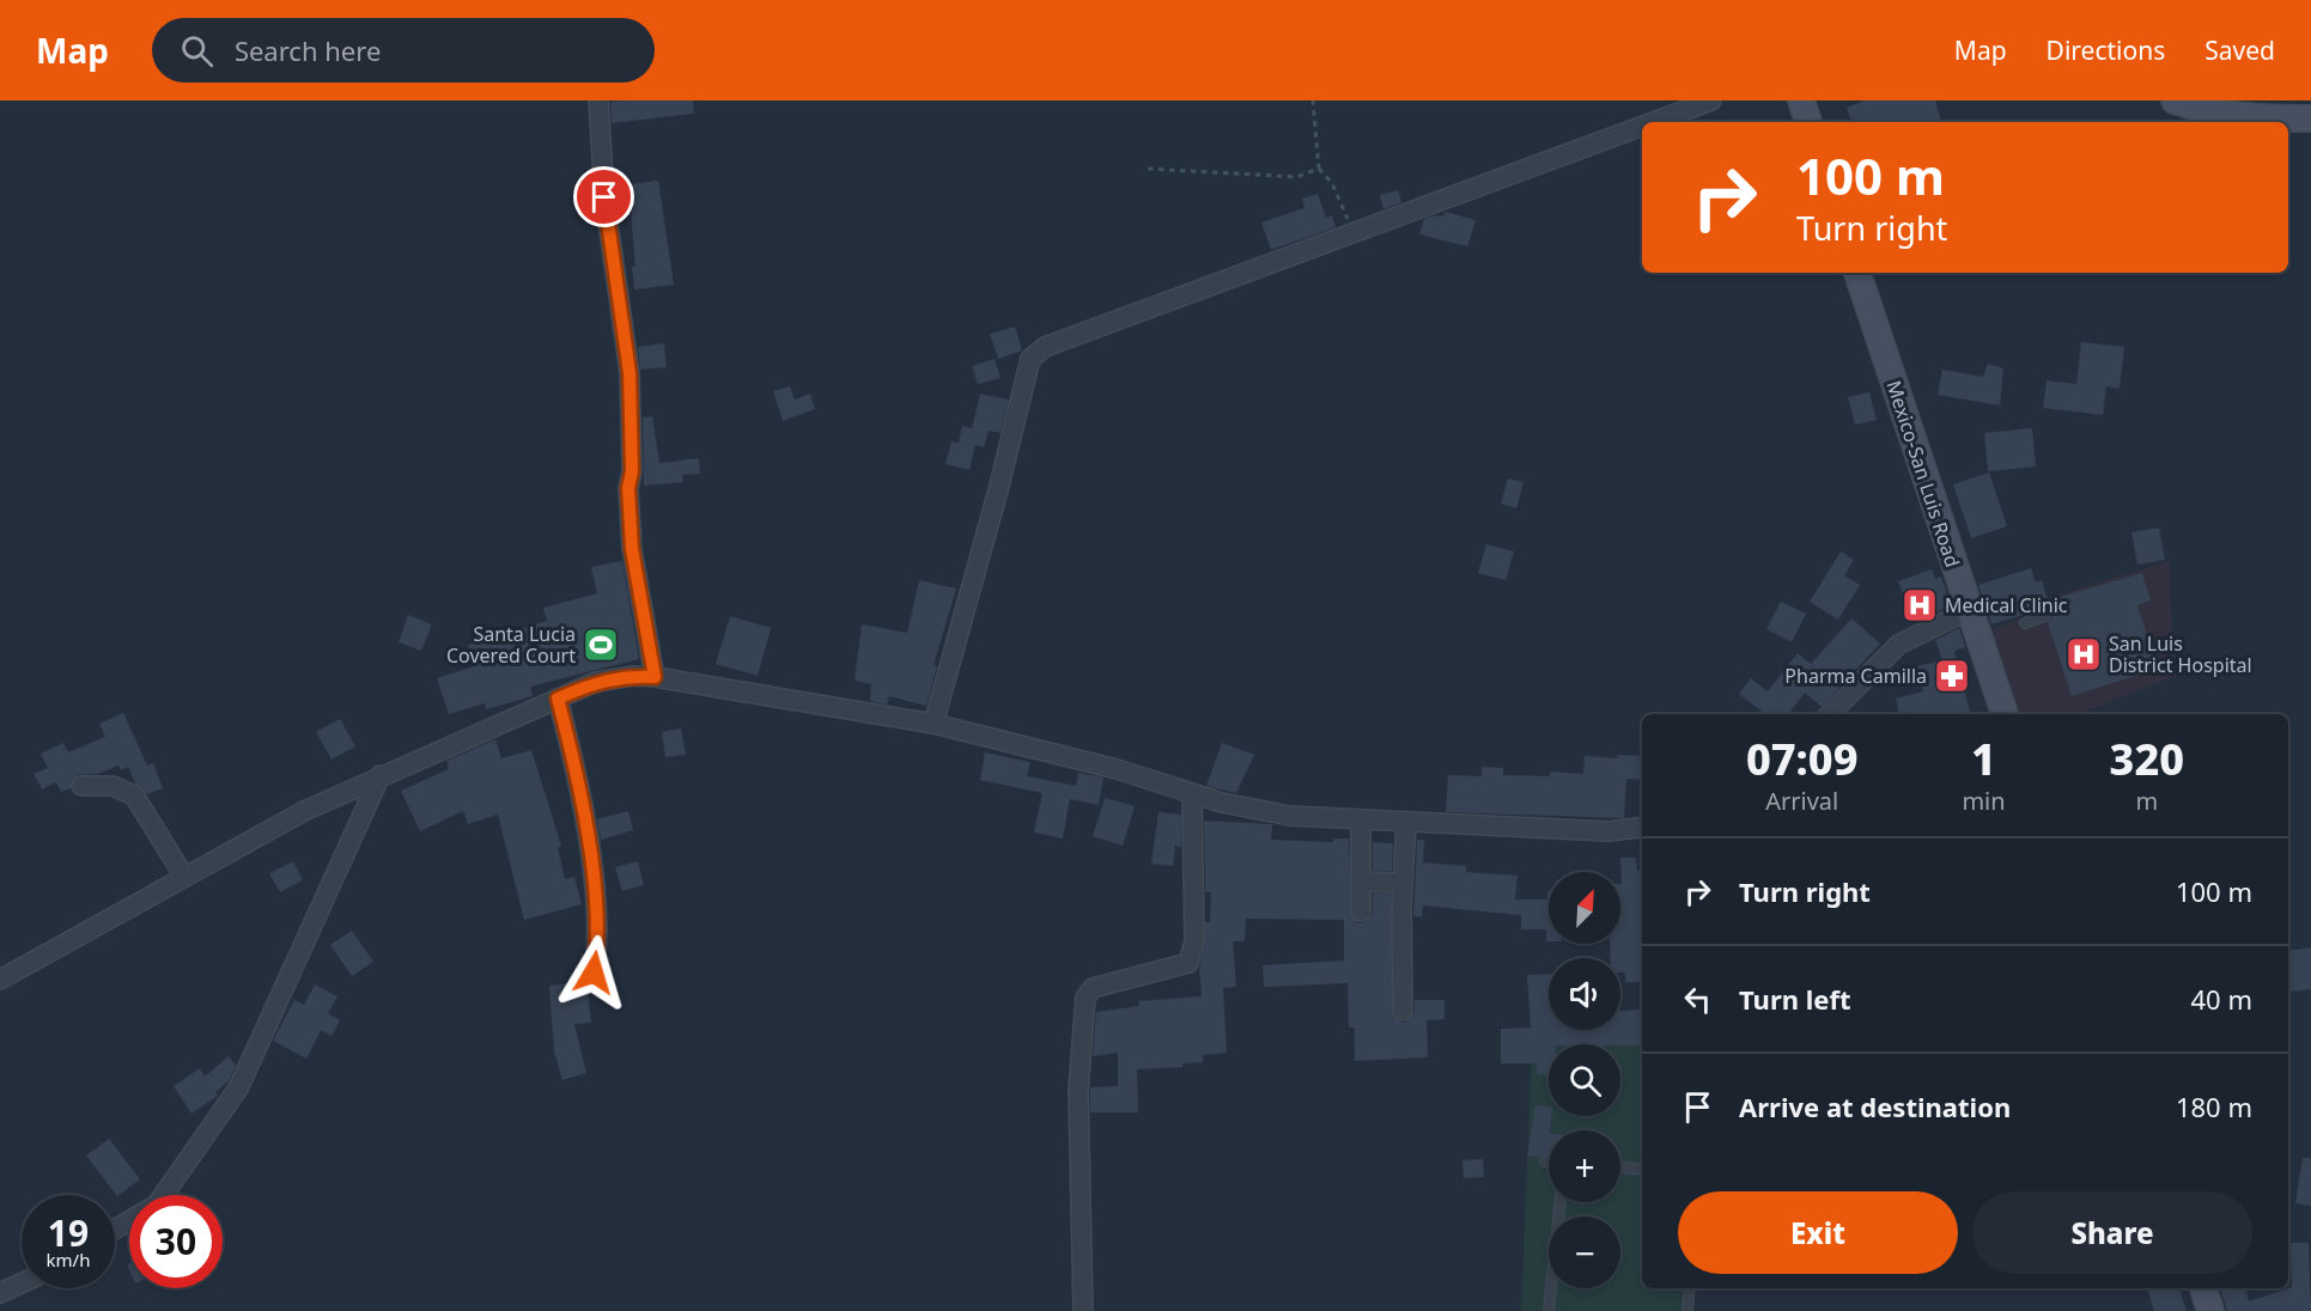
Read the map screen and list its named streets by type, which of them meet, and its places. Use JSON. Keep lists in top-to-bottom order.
{
  "streets": {
    "main road": ["Mexico-San Luis Road"]
  },
  "places": {
    "hospital": ["Medical Clinic", "San Luis District Hospital"],
    "sports": ["Santa Lucia Covered Court"],
    "pharmacy": ["Pharma Camilla"]
  },
  "north": "top right",
  "page": {
    "header": "Map",
    "search": "Search here",
    "nav": ["Map", "Directions", "Saved"],
    "turn": ["100 m", "Turn right"],
    "eta": [
      "07:09",
      "Arrival",
      "1",
      "min",
      "320",
      "m"
    ],
    "list": [
      {
        "name": "Turn right",
        "value": "100 m"
      },
      {
        "name": "Turn left",
        "value": "40 m"
      },
      {
        "name": "Arrive at destination",
        "value": "180 m"
      }
    ],
    "map_buttons": ["+", "−"],
    "buttons": ["Exit", "Share"],
    "speed": "19 km/h",
    "limit": "30"
  }
}
